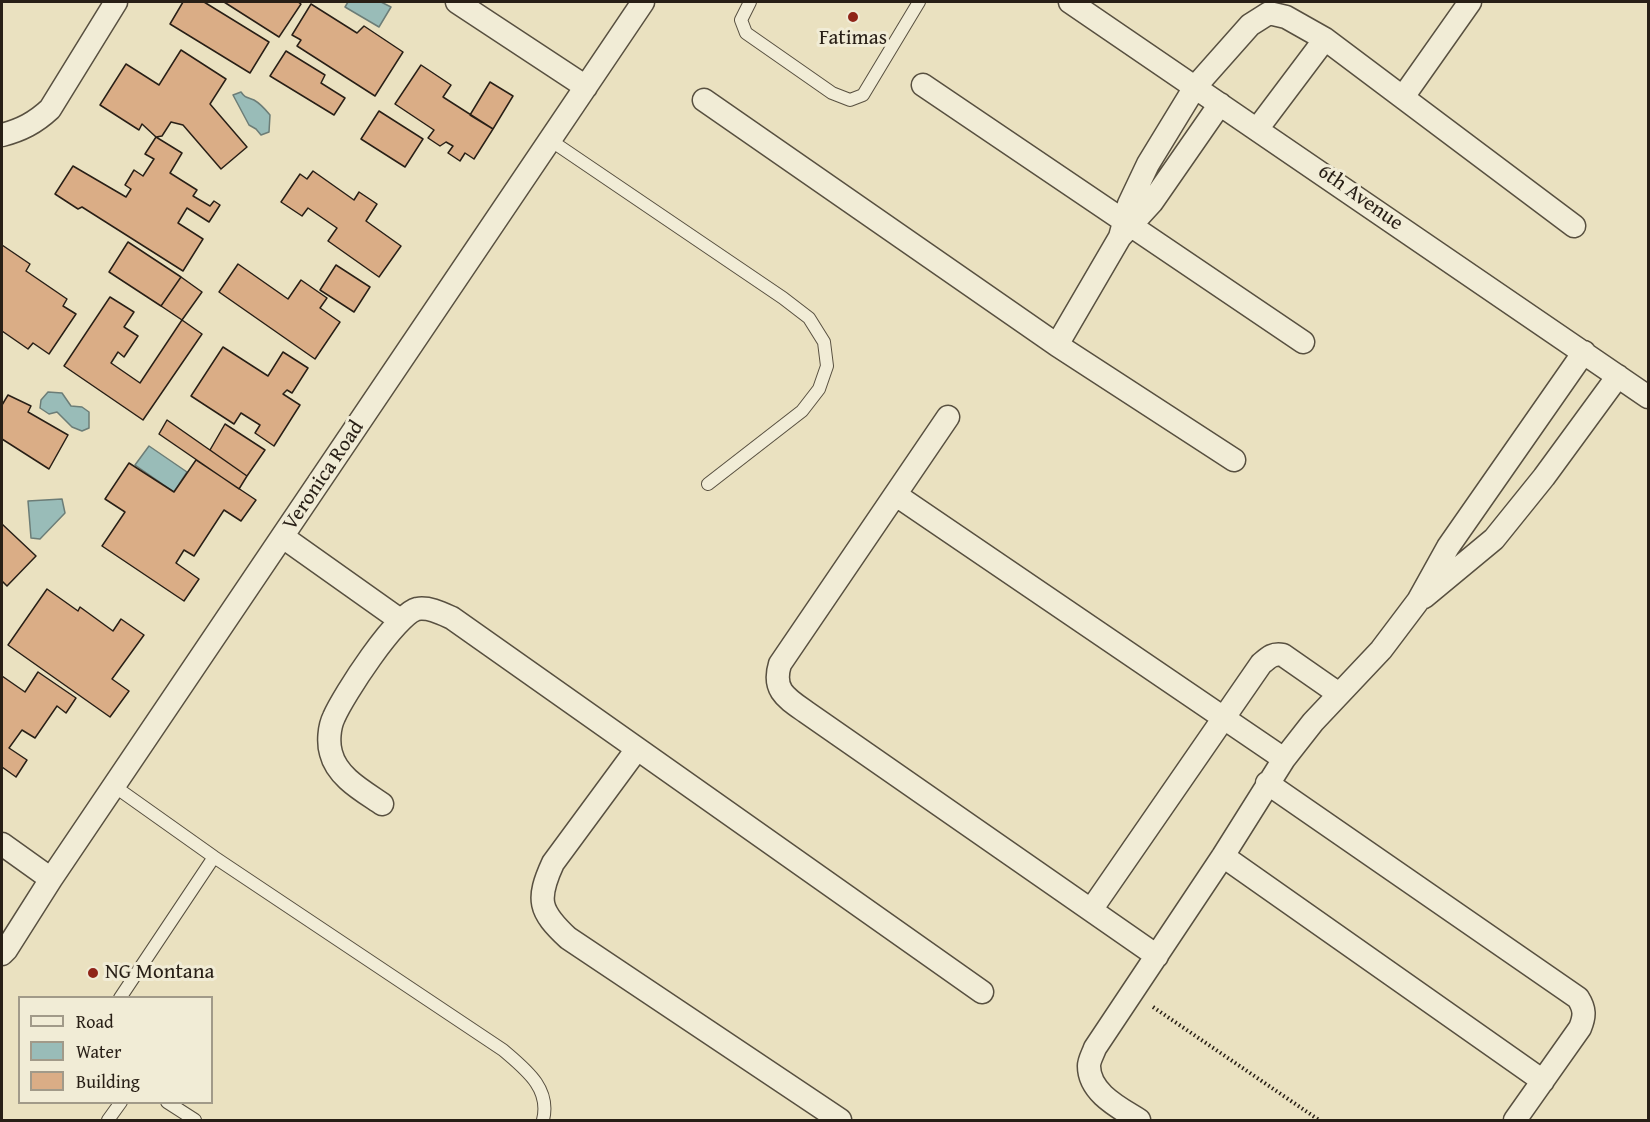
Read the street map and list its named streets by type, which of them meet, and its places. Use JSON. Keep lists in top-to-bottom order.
{
  "streets": {
    "street": ["6th Avenue", "Veronica Road"]
  },
  "places": ["Fatimas", "NG Montana"],
  "legend": ["Road", "Water", "Building"]
}
